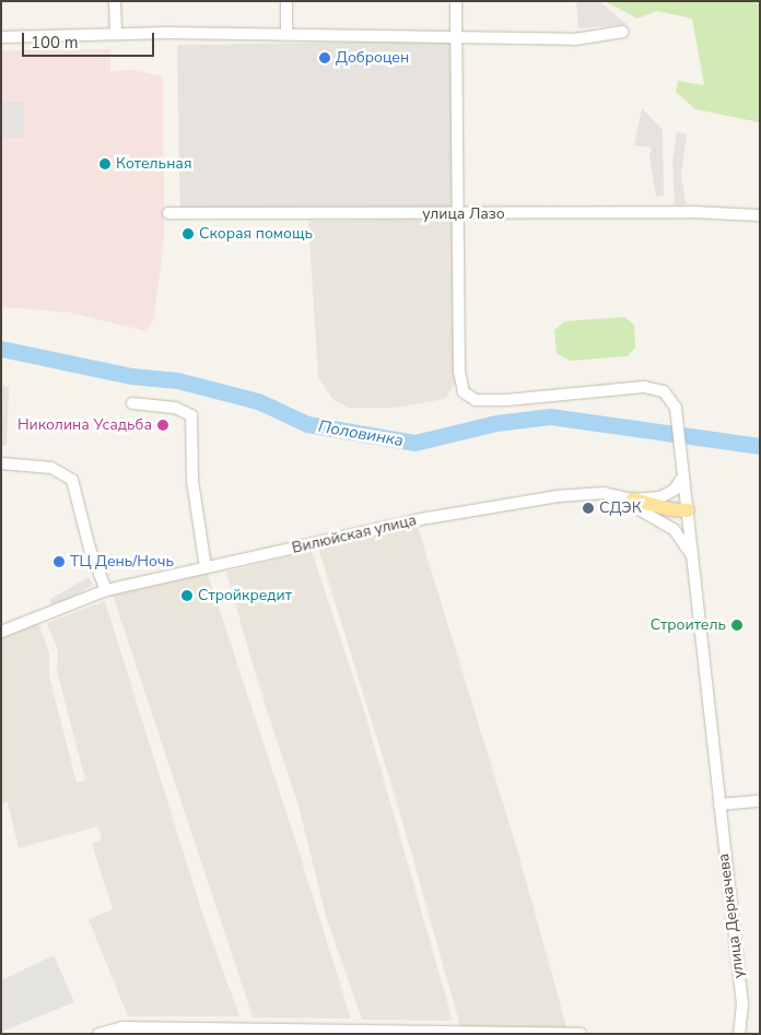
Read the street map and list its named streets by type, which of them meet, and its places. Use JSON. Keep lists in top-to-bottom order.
{
  "streets": {
    "street": ["улица Лазо", "Вилюйская улица", "улица Деркачева"]
  },
  "crossings": [
    ["улица Лазо", "улица Деркачева"],
    ["Вилюйская улица", "улица Деркачева"]
  ],
  "water": ["Половинка"],
  "places": [
    "Доброцен",
    "Котельная",
    "Скорая помощь",
    "Николина Усадьба",
    "СДЭК",
    "ТЦ День/Ночь",
    "Стройкредит",
    "Строитель"
  ],
  "scale_bar": "100 m"
}
